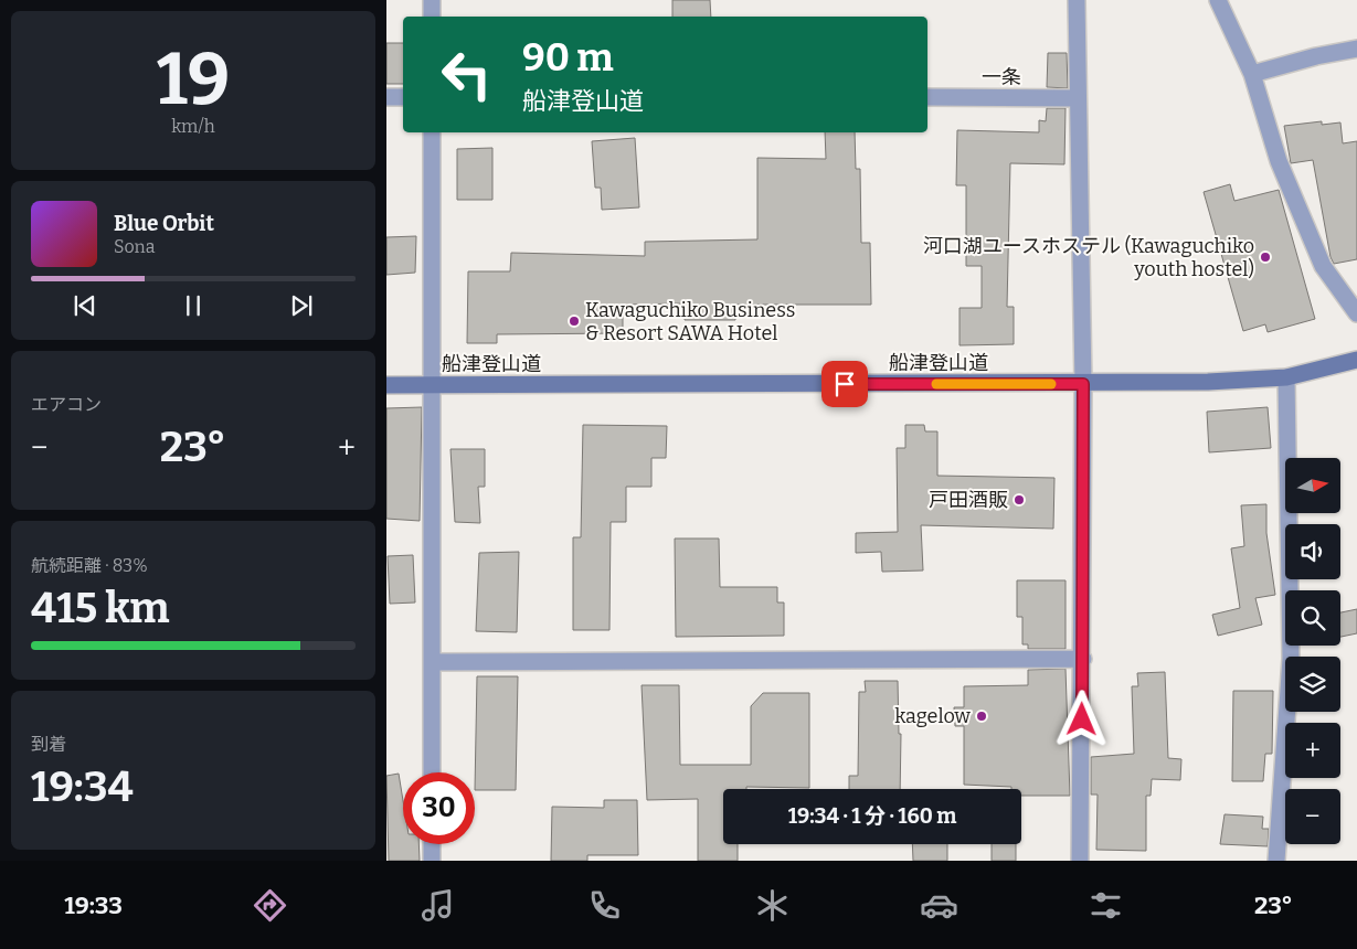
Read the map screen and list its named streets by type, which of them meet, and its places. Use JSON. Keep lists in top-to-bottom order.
{
  "streets": {
    "street": ["一条", "船津登山道"]
  },
  "places": [
    "河口湖ユースホステル (Kawaguchiko youth hostel)",
    "Kawaguchiko Business & Resort SAWA Hotel",
    "戸田酒販",
    "kagelow"
  ],
  "north": "right",
  "page": {
    "tile": [
      ["19", "km/h"],
      "エアコン",
      ["航続距離 · 83%", "415 km"],
      ["到着", "19:34"]
    ],
    "turn": ["90 m", "船津登山道"],
    "song": ["Blue Orbit", "Sona"],
    "heat": ["−", "23°", "+"],
    "map_buttons": ["+", "−"],
    "limit": "30",
    "trip": "19:34 · 1 分 · 160 m",
    "tabs": ["19:33", "23°"]
  }
}
